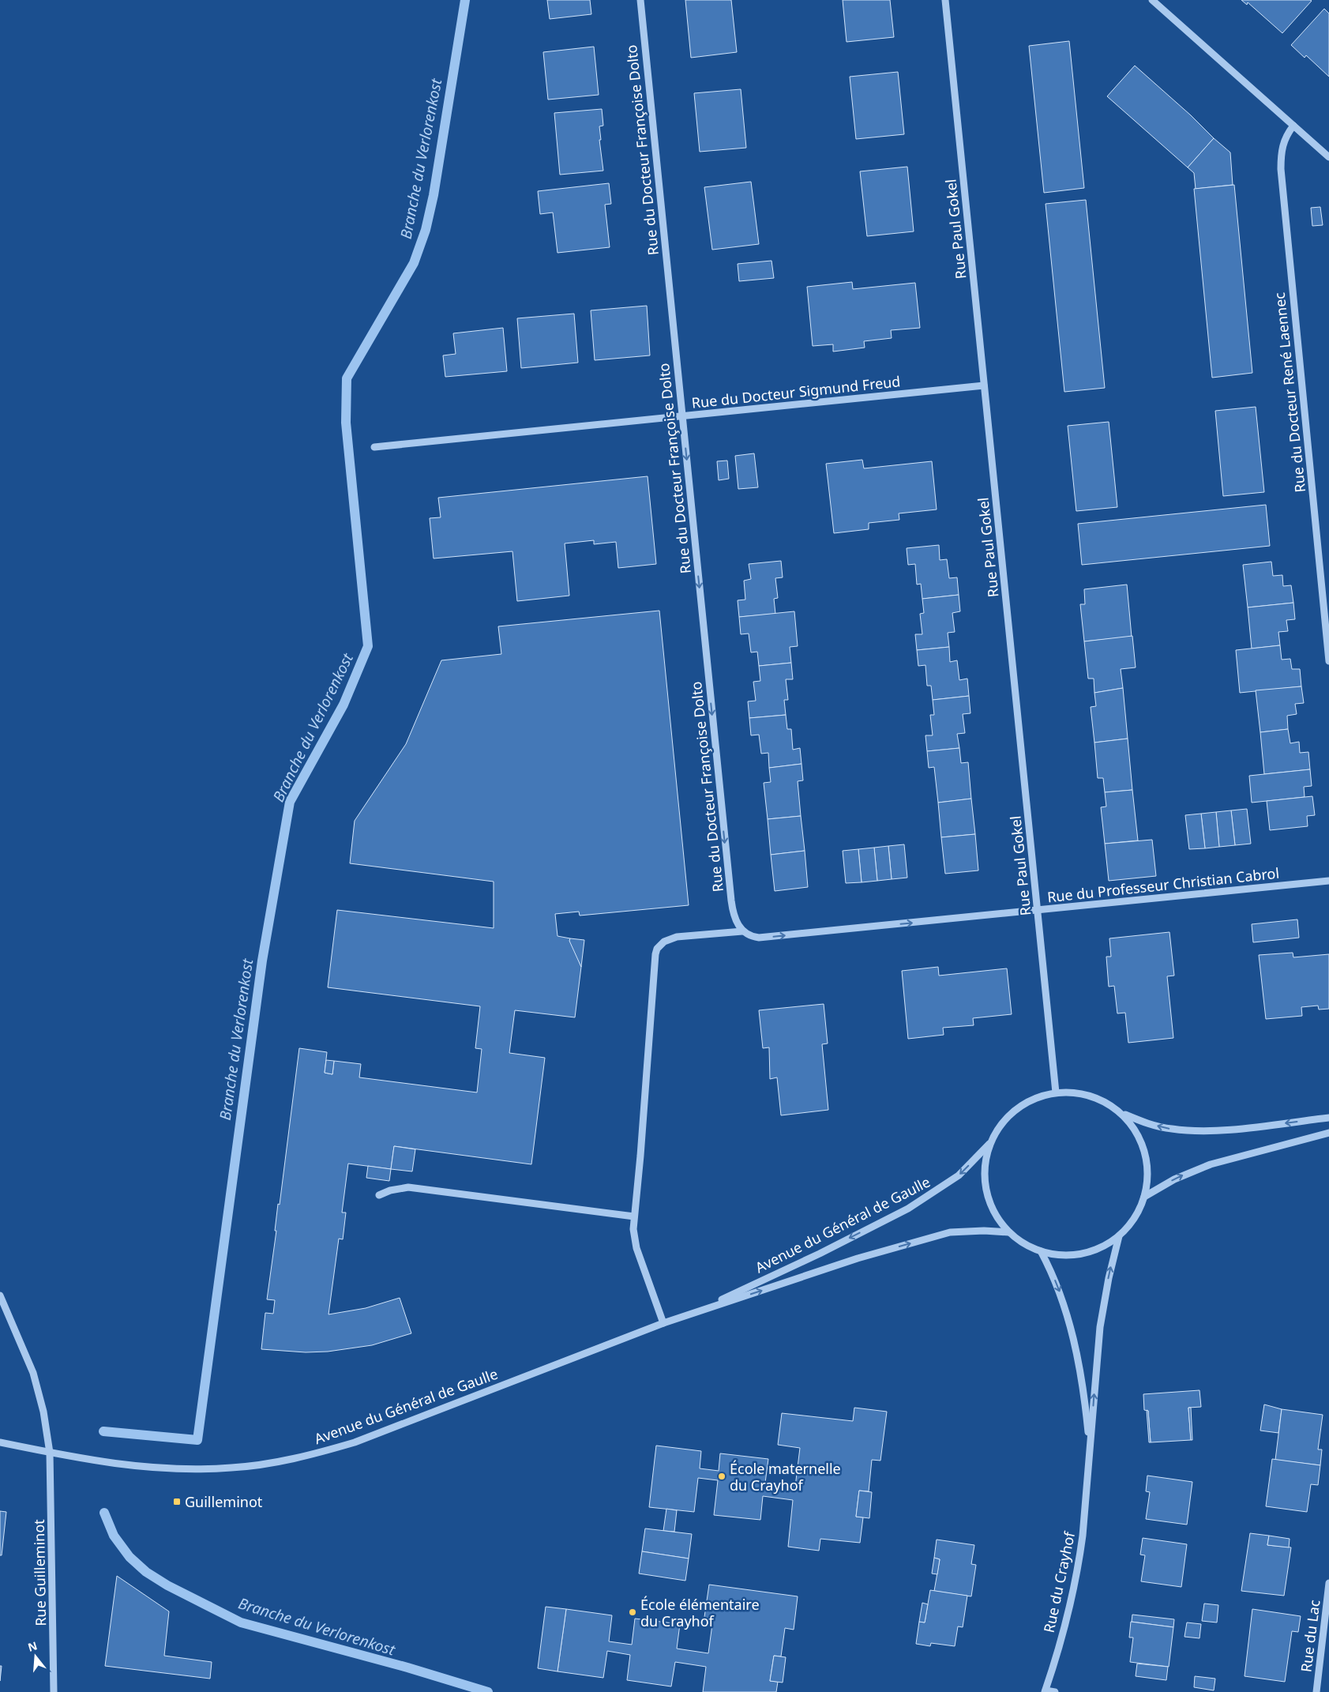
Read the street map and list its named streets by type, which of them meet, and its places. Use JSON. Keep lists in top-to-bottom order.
{
  "streets": {
    "street": [
      "Rue du Docteur Françoise Dolto",
      "Rue Paul Gokel",
      "Rue du Docteur Sigmund Freud",
      "Rue du Docteur René Laennec",
      "Rue du Professeur Christian Cabrol",
      "Avenue du Général de Gaulle",
      "Rue Guilleminot",
      "Rue du Crayhof",
      "Rue du Lac"
    ]
  },
  "crossings": [
    ["Rue du Docteur Françoise Dolto", "Rue du Docteur Sigmund Freud"],
    ["Rue du Docteur Françoise Dolto", "Rue du Professeur Christian Cabrol"],
    ["Rue Paul Gokel", "Rue du Docteur Sigmund Freud"],
    ["Rue Paul Gokel", "Rue du Professeur Christian Cabrol"],
    ["Avenue du Général de Gaulle", "Rue Guilleminot"]
  ],
  "one_way": ["Rue du Docteur Françoise Dolto", "Rue du Professeur Christian Cabrol"],
  "water": ["Branche du Verlorenkost"],
  "places": {
    "other": ["École maternelle du Crayhof", "École élémentaire du Crayhof"],
    "transit": ["Guilleminot"]
  },
  "north": "top"
}
